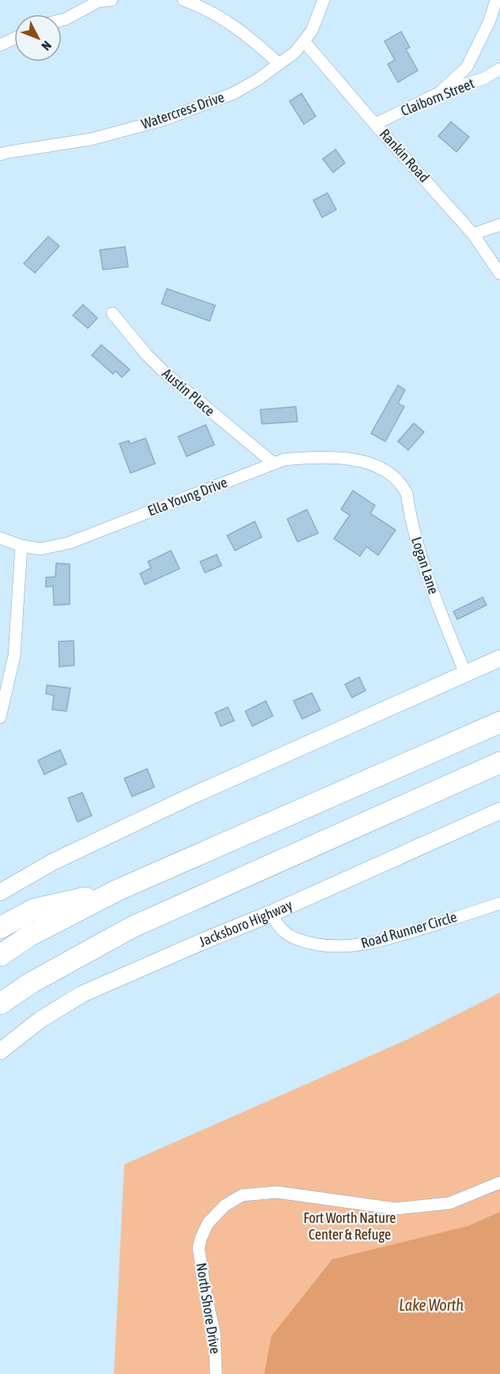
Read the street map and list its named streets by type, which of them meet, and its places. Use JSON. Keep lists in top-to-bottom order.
{
  "streets": {
    "main road": ["Jacksboro Highway"],
    "street": [
      "Claiborn Street",
      "Watercress Drive",
      "Rankin Road",
      "Austin Place",
      "Ella Young Drive",
      "Logan Lane",
      "Road Runner Circle",
      "North Shore Drive"
    ]
  },
  "crossings": [
    ["Claiborn Street", "Rankin Road"],
    ["Watercress Drive", "Rankin Road"],
    ["Austin Place", "Ella Young Drive"],
    ["Ella Young Drive", "Logan Lane"],
    ["Jacksboro Highway", "Road Runner Circle"]
  ],
  "water": ["Lake Worth"],
  "parks": ["Fort Worth Nature Center & Refuge"],
  "north": "bottom right"
}
